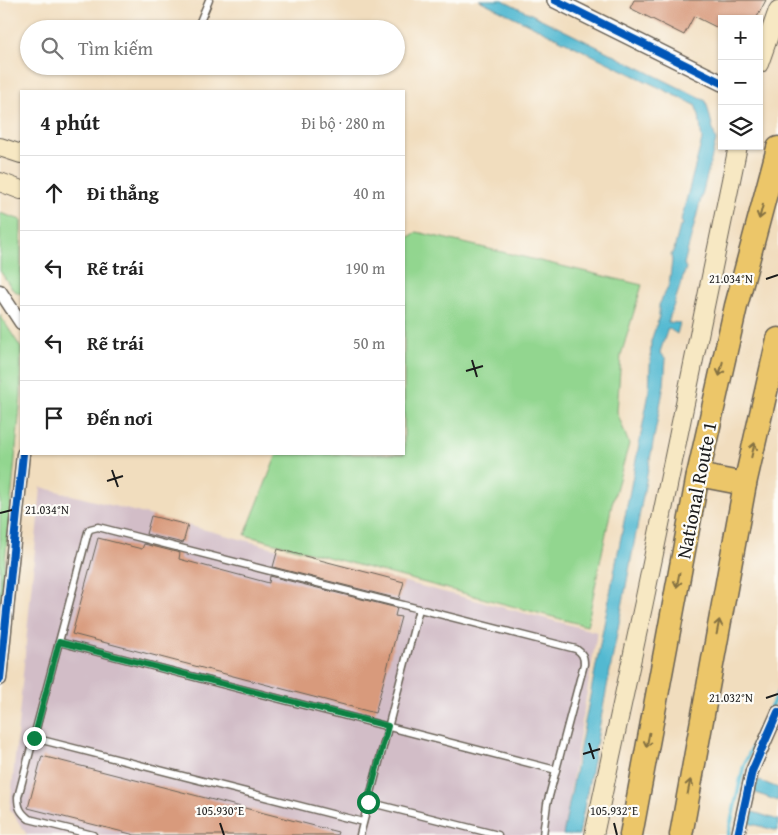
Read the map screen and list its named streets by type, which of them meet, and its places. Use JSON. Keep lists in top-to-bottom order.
{
  "streets": {
    "highway": ["National Route 1"]
  },
  "page": {
    "map_buttons": ["+", "−"],
    "search": "Tìm kiếm",
    "heading": ["4 phút", "Đi bộ · 280 m"],
    "list": [
      ["Đi thẳng", "40 m"],
      ["Rẽ trái", "190 m"],
      ["Rẽ trái", "50 m"],
      "Đến nơi"
    ]
  },
  "coordinates": [
    "21.034°N",
    "21.032°N",
    "105.930°E",
    "105.932°E"
  ]
}
